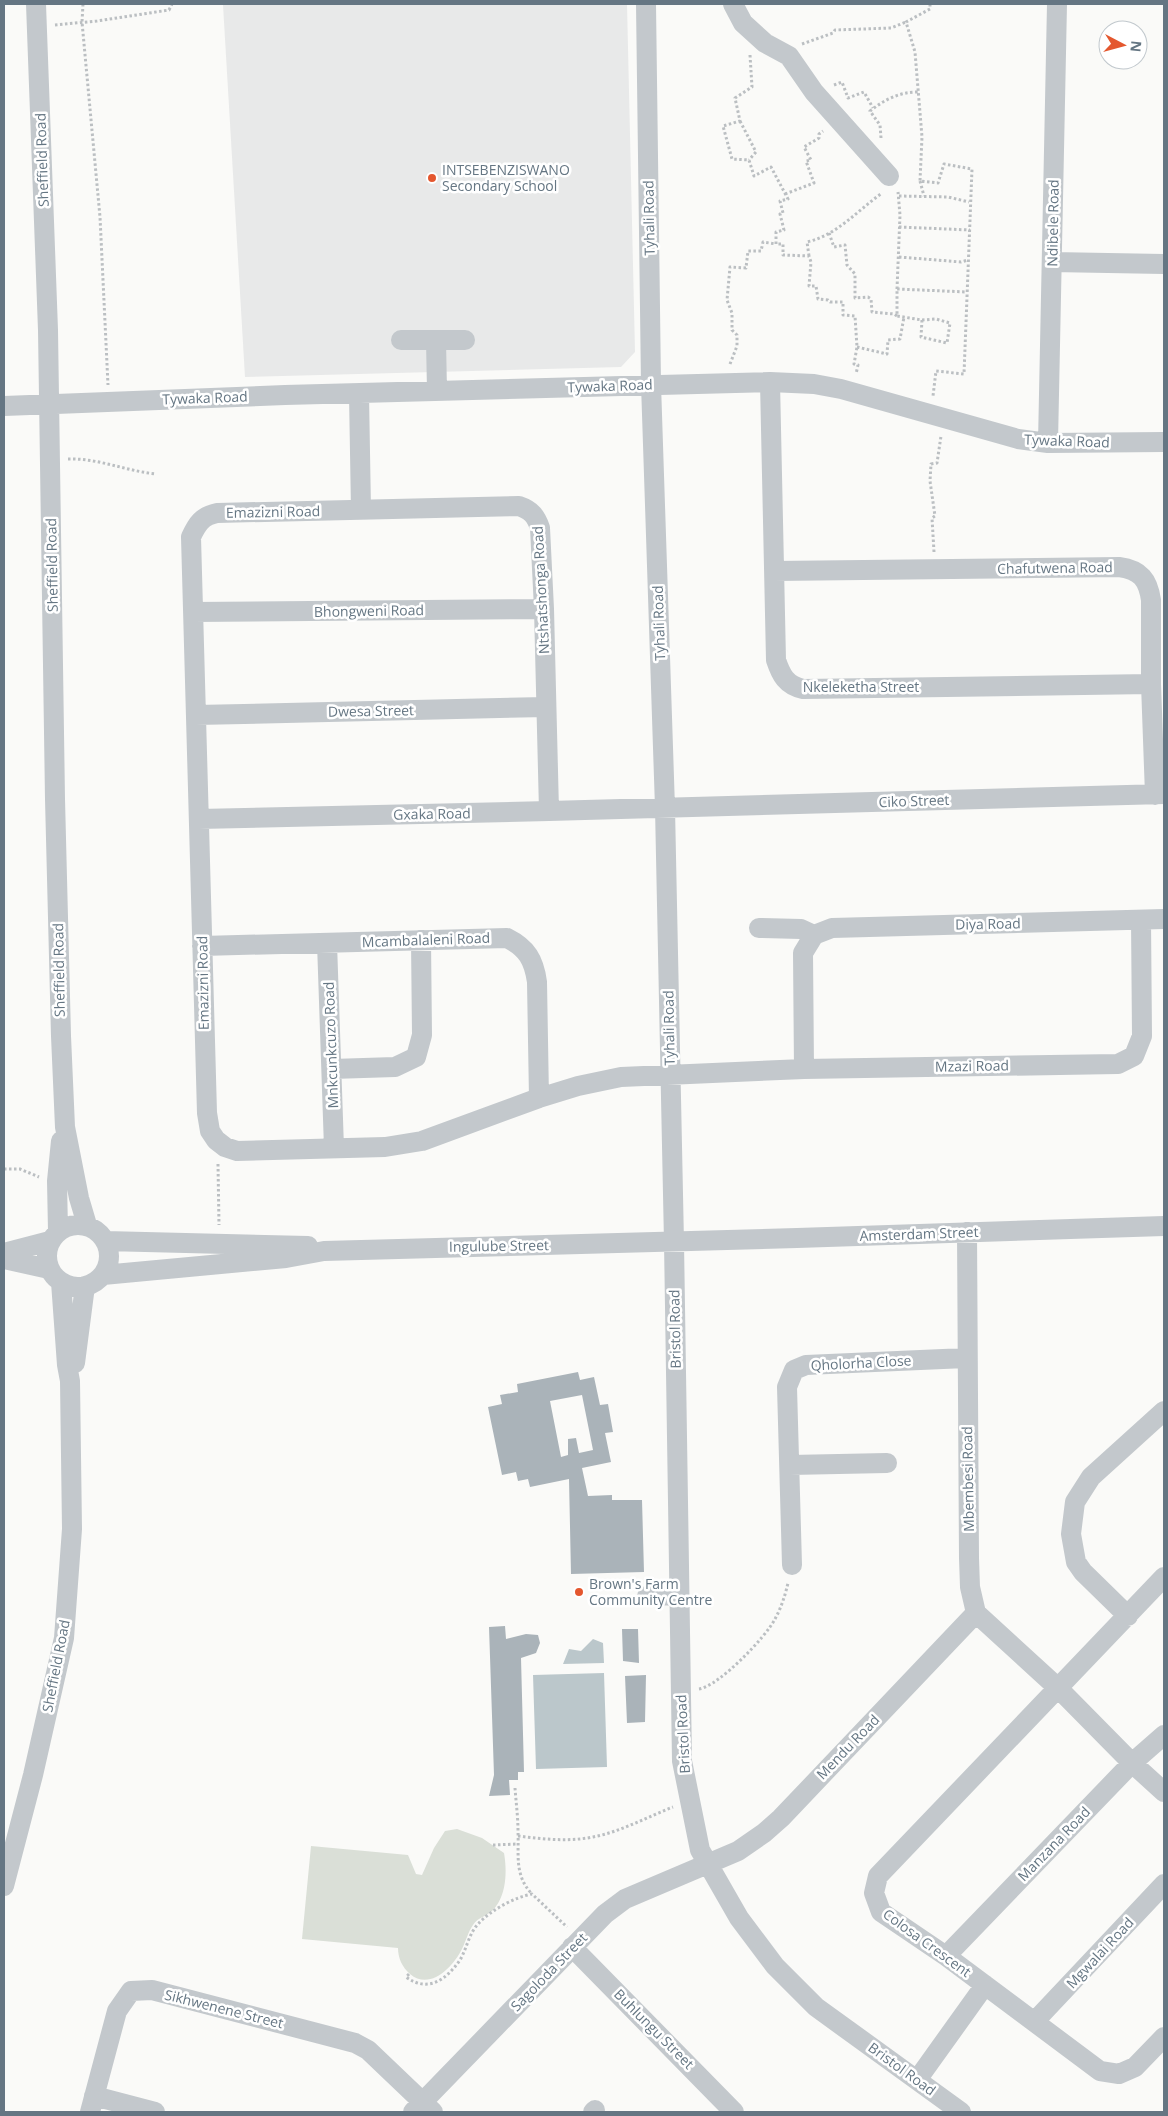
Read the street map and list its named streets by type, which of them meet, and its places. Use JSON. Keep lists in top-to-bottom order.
{
  "streets": {
    "street": [
      "Sheffield Road",
      "Tyhali Road",
      "Ndibele Road",
      "Tywaka Road",
      "Emazizni Road",
      "Chafutwena Road",
      "Ntshatshonga Road",
      "Bhongweni Road",
      "Nkeleketha Street",
      "Dwesa Street",
      "Ciko Street",
      "Gxaka Road",
      "Diya Road",
      "Mcambalaleni Road",
      "Mnkcunkcuzo Road",
      "Mzazi Road",
      "Amsterdam Street",
      "Ingulube Street",
      "Bristol Road",
      "Qholorha Close",
      "Mbembesi Road",
      "Mendu Road",
      "Manzana Road",
      "Colosa Crescent",
      "Mgwalai Road",
      "Sagoloda Street",
      "Sikhwenene Street",
      "Buhlungu Street"
    ]
  },
  "crossings": [
    ["Sheffield Road", "Tywaka Road"],
    ["Sheffield Road", "Ingulube Street"],
    ["Tyhali Road", "Tywaka Road"],
    ["Tyhali Road", "Ciko Street"],
    ["Tyhali Road", "Gxaka Road"],
    ["Tyhali Road", "Mzazi Road"],
    ["Tyhali Road", "Amsterdam Street"],
    ["Tyhali Road", "Ingulube Street"],
    ["Tyhali Road", "Bristol Road"],
    ["Ndibele Road", "Tywaka Road"],
    ["Tywaka Road", "Nkeleketha Street"],
    ["Emazizni Road", "Ntshatshonga Road"],
    ["Emazizni Road", "Bhongweni Road"],
    ["Emazizni Road", "Dwesa Street"],
    ["Emazizni Road", "Gxaka Road"],
    ["Emazizni Road", "Mcambalaleni Road"],
    ["Chafutwena Road", "Nkeleketha Street"],
    ["Chafutwena Road", "Ciko Street"],
    ["Ntshatshonga Road", "Bhongweni Road"],
    ["Ntshatshonga Road", "Dwesa Street"],
    ["Ntshatshonga Road", "Gxaka Road"],
    ["Ciko Street", "Gxaka Road"],
    ["Diya Road", "Mzazi Road"],
    ["Mcambalaleni Road", "Mnkcunkcuzo Road"],
    ["Amsterdam Street", "Ingulube Street"],
    ["Amsterdam Street", "Bristol Road"],
    ["Amsterdam Street", "Mbembesi Road"],
    ["Ingulube Street", "Bristol Road"],
    ["Bristol Road", "Mendu Road"],
    ["Bristol Road", "Sagoloda Street"],
    ["Qholorha Close", "Mbembesi Road"],
    ["Mbembesi Road", "Mendu Road"],
    ["Mendu Road", "Sagoloda Street"],
    ["Manzana Road", "Colosa Crescent"],
    ["Colosa Crescent", "Mgwalai Road"],
    ["Sagoloda Street", "Sikhwenene Street"],
    ["Sagoloda Street", "Buhlungu Street"]
  ],
  "places": ["INTSEBENZISWANO Secondary School", "Brown's Farm Community Centre"],
  "north": "right"
}
